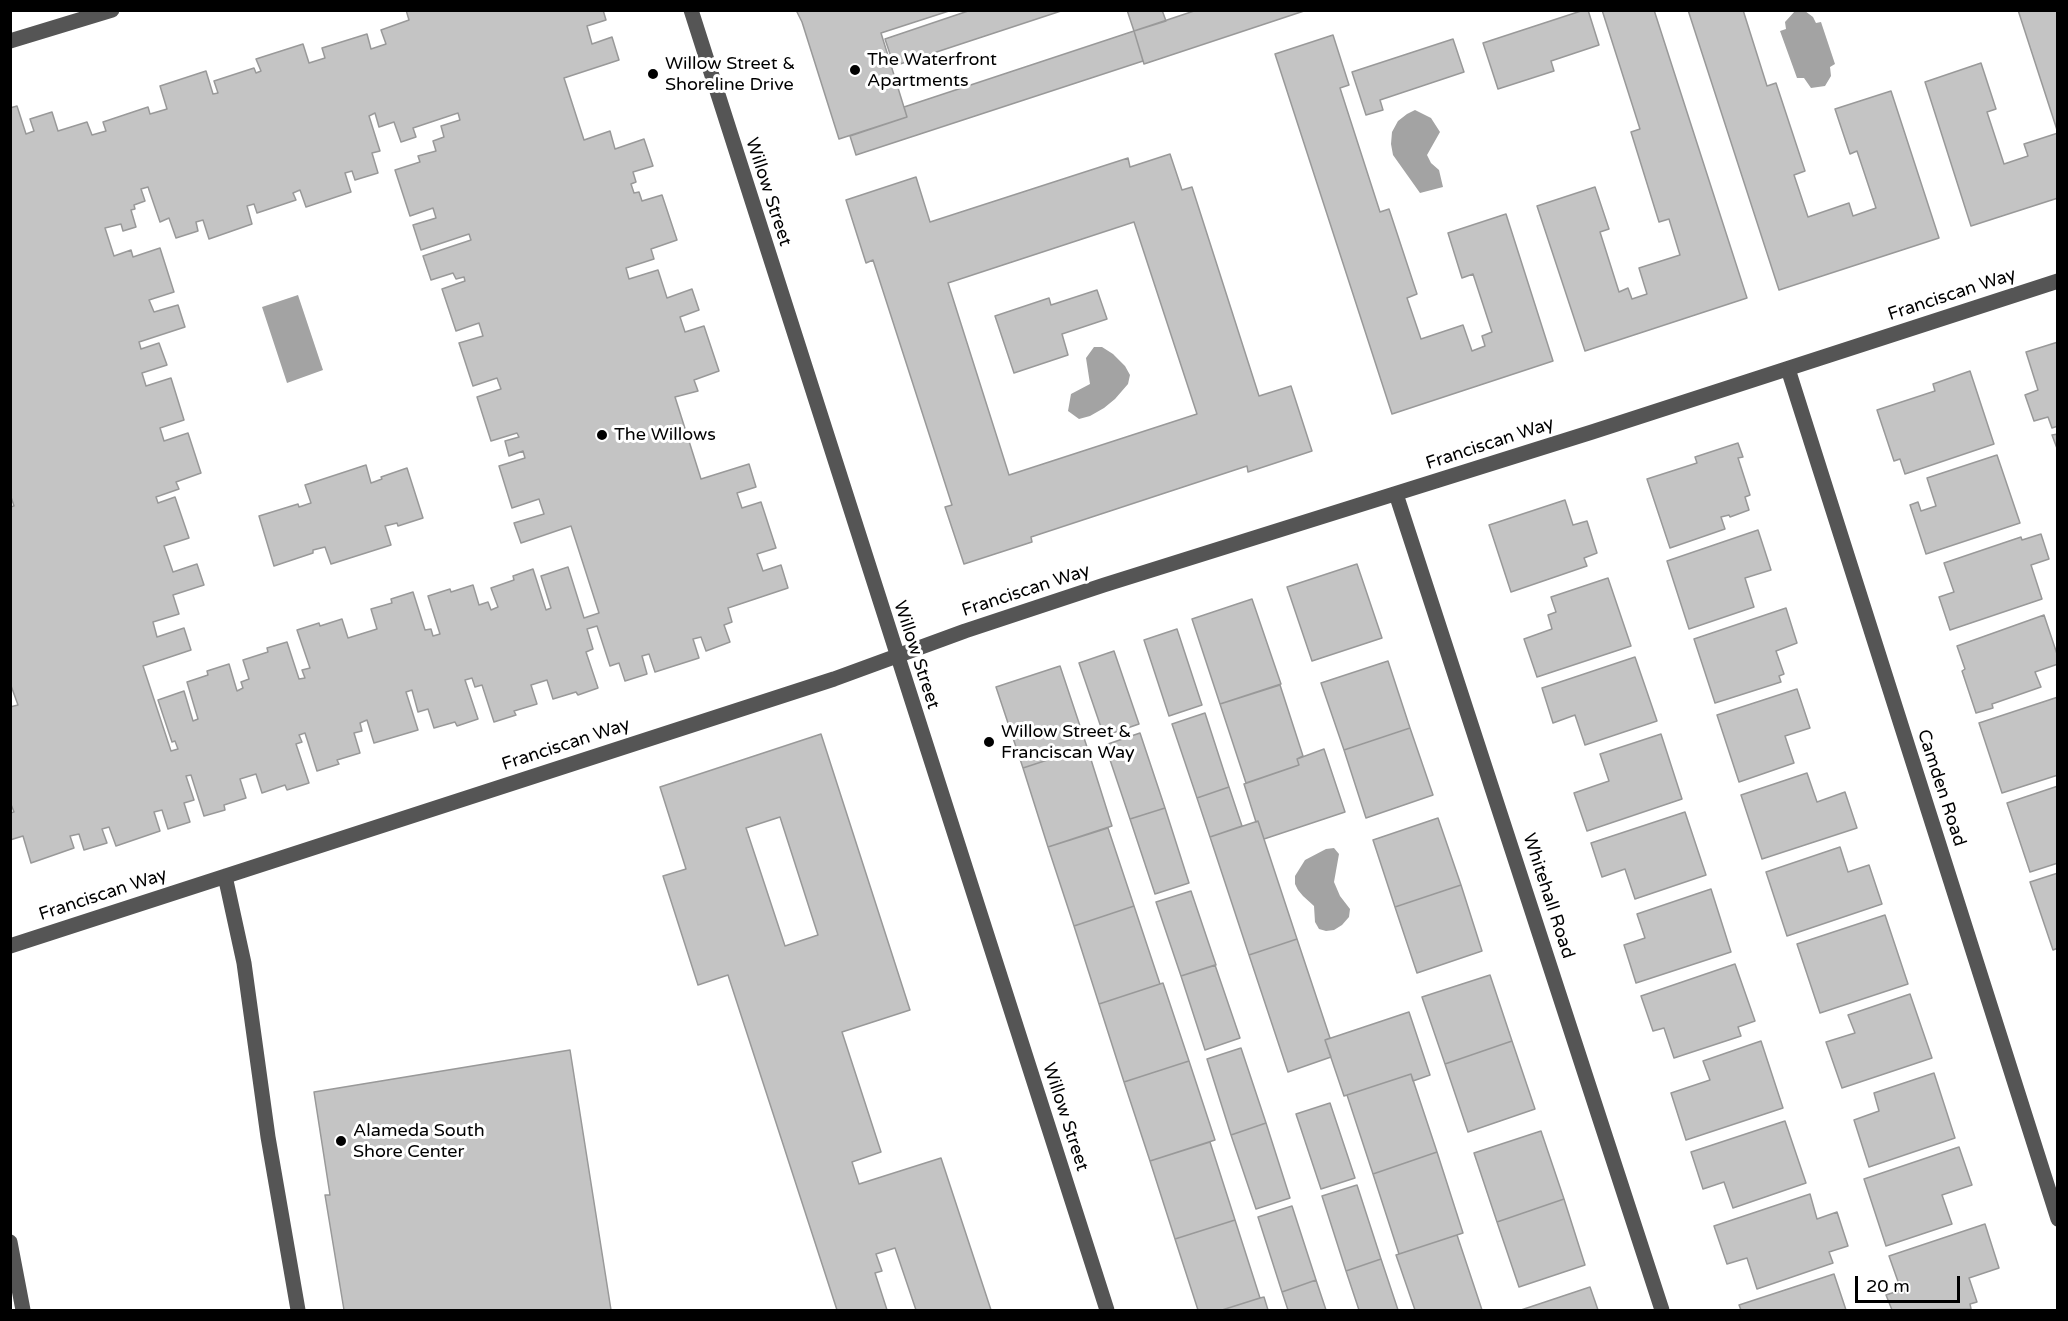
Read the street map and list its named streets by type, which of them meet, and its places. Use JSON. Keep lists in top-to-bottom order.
{
  "streets": {
    "street": [
      "Willow Street",
      "Franciscan Way",
      "Camden Road",
      "Whitehall Road"
    ]
  },
  "crossings": [
    ["Willow Street", "Franciscan Way"],
    ["Franciscan Way", "Camden Road"],
    ["Franciscan Way", "Whitehall Road"]
  ],
  "places": [
    "The Waterfront Apartments",
    "Willow Street & Shoreline Drive",
    "The Willows",
    "Willow Street & Franciscan Way",
    "Alameda South Shore Center"
  ],
  "scale_bar": "20 m"
}
